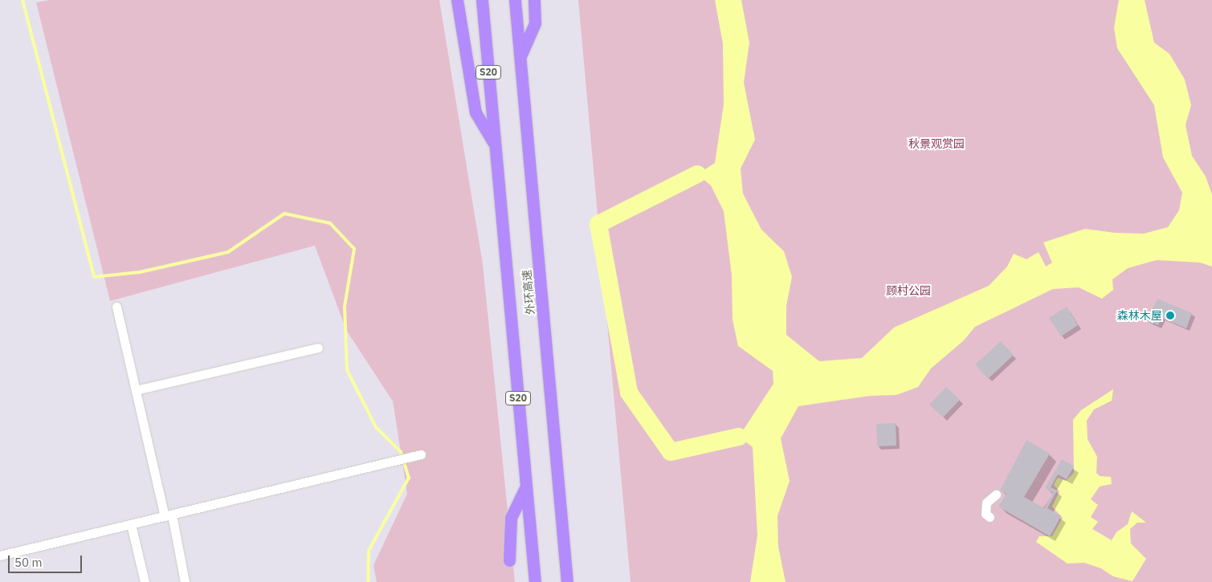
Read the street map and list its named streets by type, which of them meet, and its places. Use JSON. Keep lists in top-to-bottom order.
{
  "streets": {
    "highway": ["S20", "外环高速"]
  },
  "parks": ["秋景观赏园", "顾村公园"],
  "places": ["森林木屋"],
  "scale_bar": "50 m"
}
